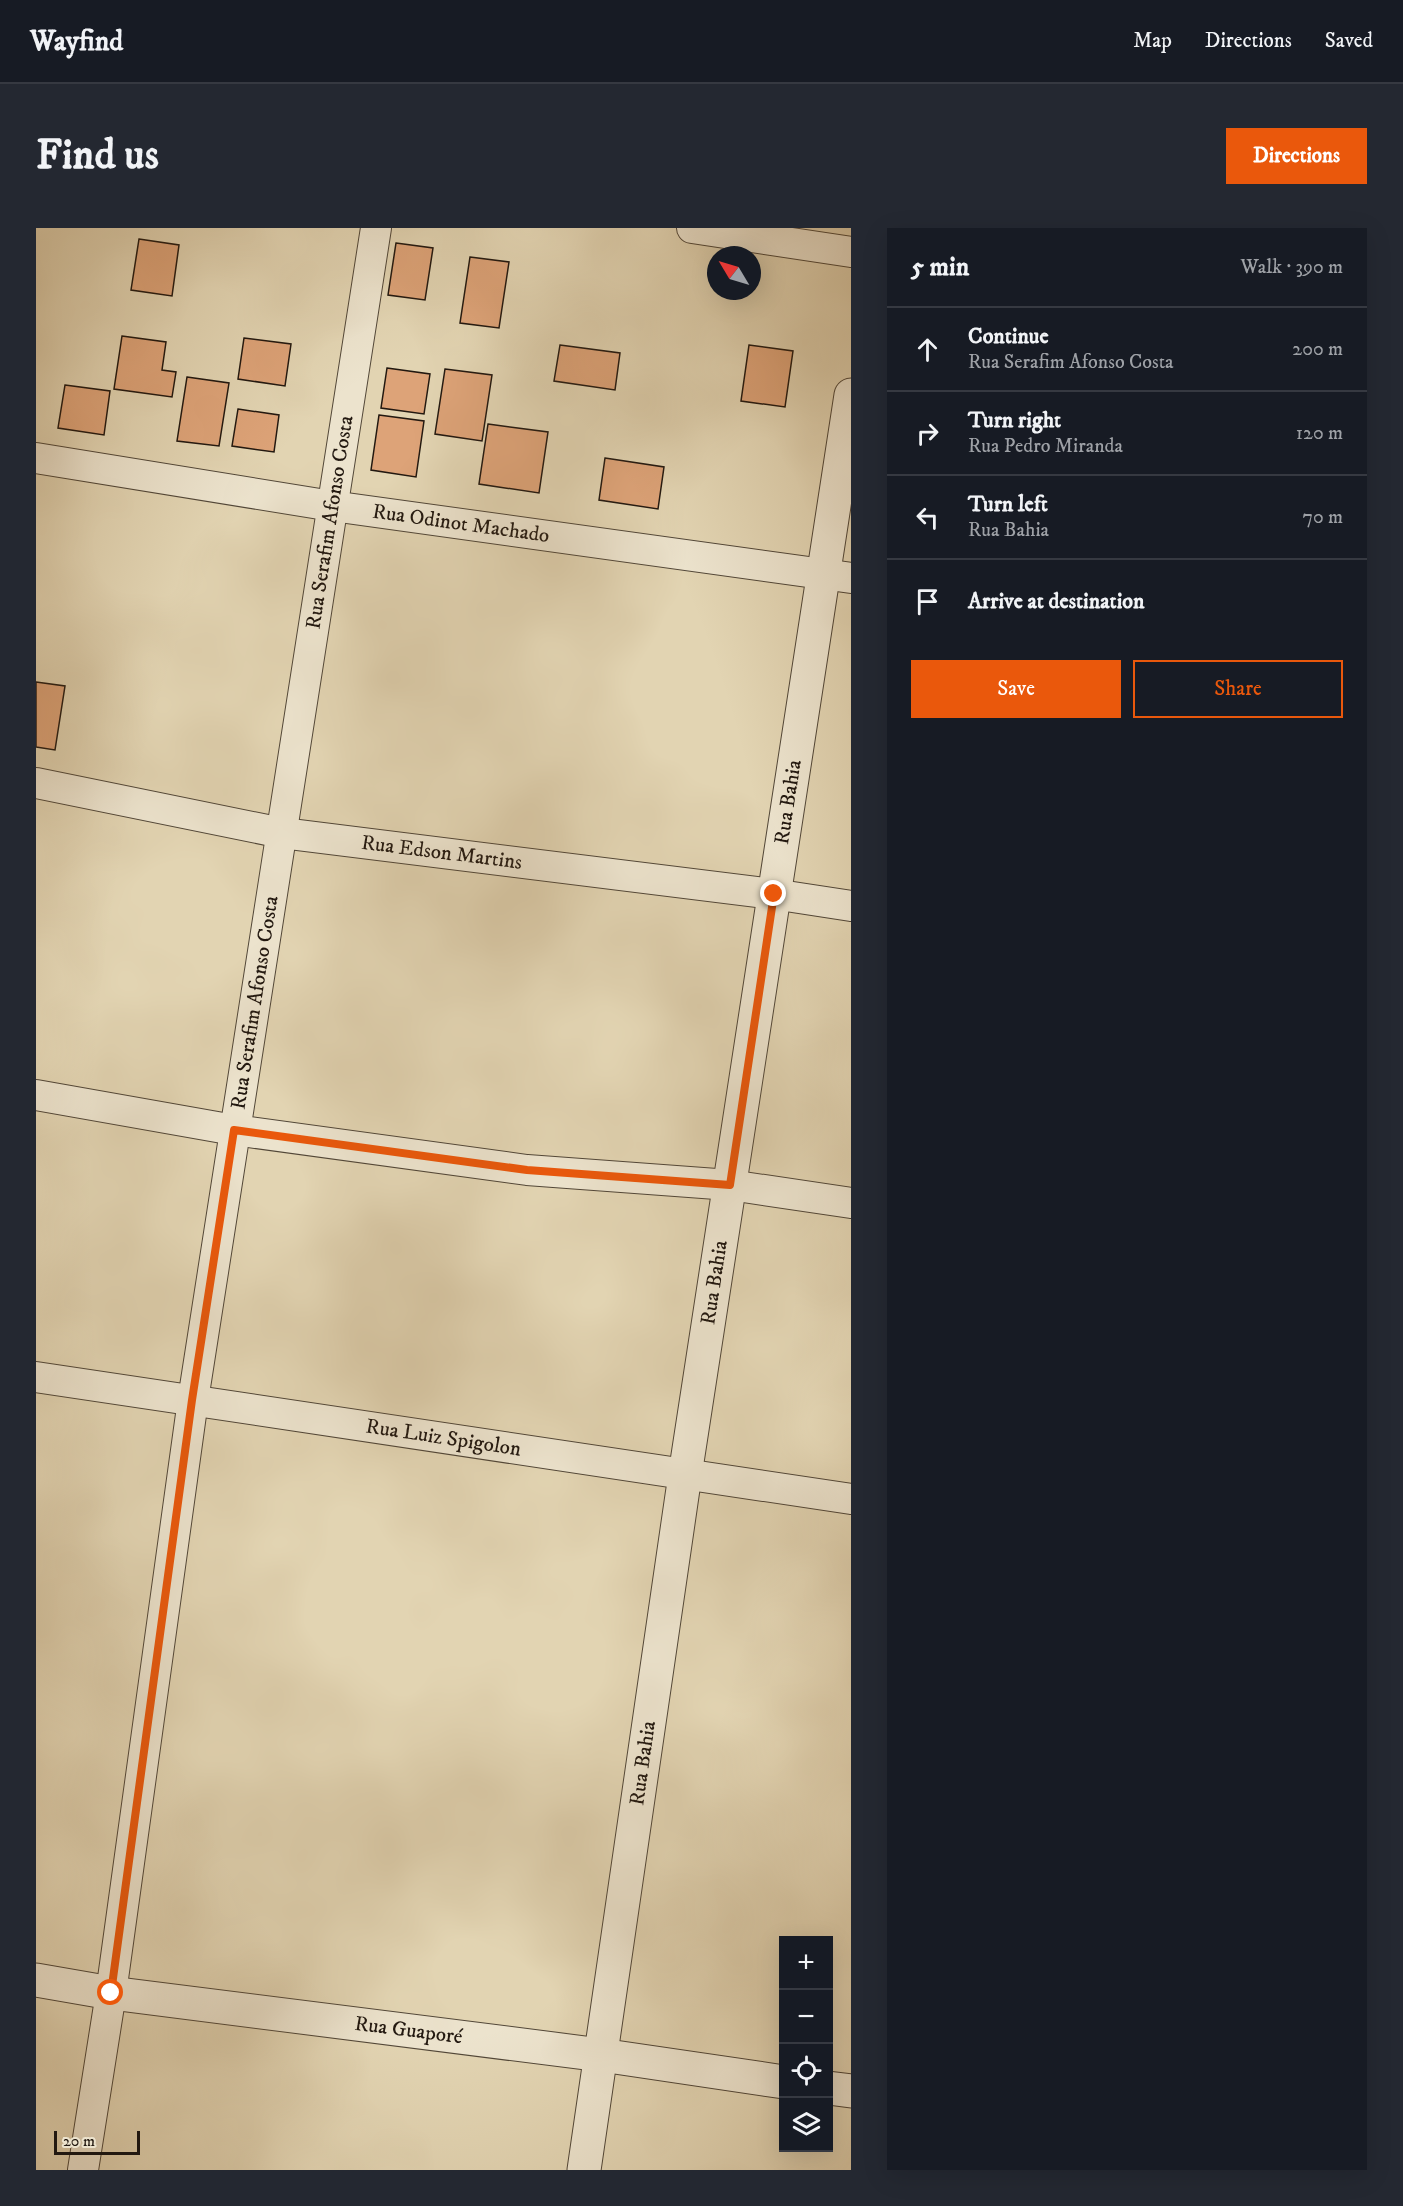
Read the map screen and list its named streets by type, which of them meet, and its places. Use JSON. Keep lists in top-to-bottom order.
{
  "streets": {
    "street": [
      "Rua Serafim Afonso Costa",
      "Rua Odinot Machado",
      "Rua Bahia",
      "Rua Edson Martins",
      "Rua Luiz Spigolon",
      "Rua Guaporé"
    ]
  },
  "crossings": [
    ["Rua Serafim Afonso Costa", "Rua Odinot Machado"],
    ["Rua Serafim Afonso Costa", "Rua Edson Martins"],
    ["Rua Serafim Afonso Costa", "Rua Luiz Spigolon"],
    ["Rua Serafim Afonso Costa", "Rua Guaporé"],
    ["Rua Odinot Machado", "Rua Bahia"],
    ["Rua Bahia", "Rua Edson Martins"],
    ["Rua Bahia", "Rua Luiz Spigolon"],
    ["Rua Bahia", "Rua Guaporé"]
  ],
  "scale_bar": "20 m",
  "north": "top left",
  "page": {
    "header": "Wayfind",
    "nav": ["Map", "Directions", "Saved"],
    "buttons": [
      "Directions",
      ["Save", "Share"]
    ],
    "title": "Find us",
    "heading": ["5 min", "Walk · 390 m"],
    "list": [
      ["Continue", "Rua Serafim Afonso Costa", "200 m"],
      ["Turn right", "Rua Pedro Miranda", "120 m"],
      ["Turn left", "Rua Bahia", "70 m"],
      "Arrive at destination"
    ],
    "map_buttons": ["+", "−"],
    "scale": "20 m"
  }
}
